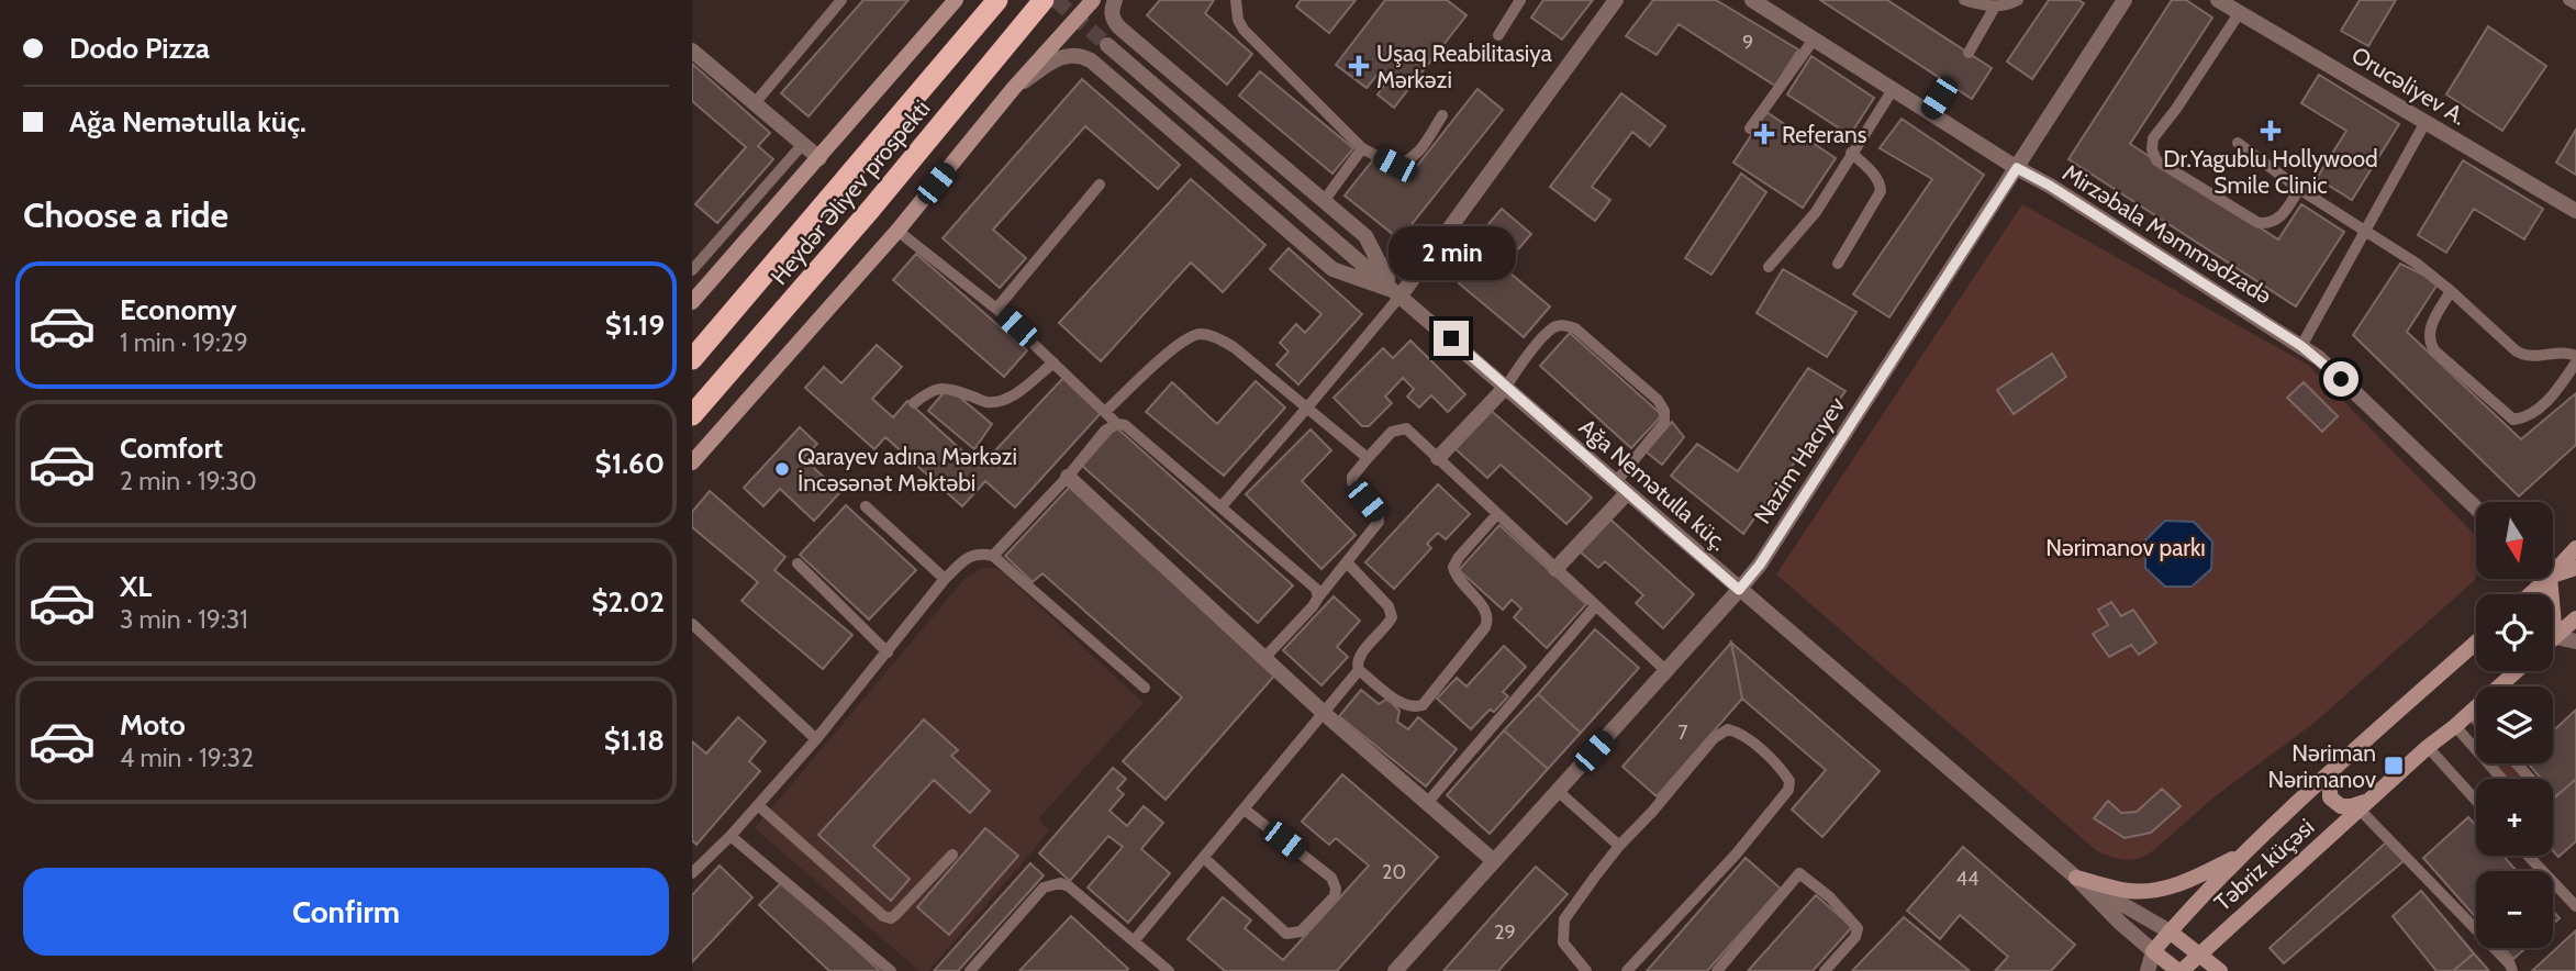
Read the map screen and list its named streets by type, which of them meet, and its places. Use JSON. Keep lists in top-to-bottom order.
{
  "streets": {
    "highway": ["Heydər Əliyev prospekti"],
    "main road": ["Təbriz küçəsi"],
    "street": [
      "Orucəliyev A.",
      "Mirzəbala Məmmədzadə",
      "Nazim Hacıyev",
      "Ağa Nemətulla küç."
    ]
  },
  "crossings": [
    ["Mirzəbala Məmmədzadə", "Nazim Hacıyev"],
    ["Nazim Hacıyev", "Ağa Nemətulla küç."]
  ],
  "parks": ["Nərimanov parkı"],
  "places": {
    "health": ["Uşaq Reabilitasiya Mərkəzi", "Dr.Yagublu Hollywood Smile Clinic", "Referans"],
    "other": ["Qarayev adına Mərkəzi İncəsənət Məktəbi"],
    "transit": ["Nəriman Nərimanov"]
  },
  "house_numbers": [
    "9",
    "7",
    "20",
    "44",
    "29"
  ],
  "north": "bottom",
  "page": {
    "banner": ["Dodo Pizza", "Ağa Nemətulla küç."],
    "heading": "Choose a ride",
    "bubble": "2 min",
    "list": [
      {
        "name": "Economy",
        "note": "1 min · 19:29",
        "value": "$1.19"
      },
      {
        "name": "Comfort",
        "note": "2 min · 19:30",
        "value": "$1.60"
      },
      {
        "name": "XL",
        "note": "3 min · 19:31",
        "value": "$2.02"
      },
      {
        "name": "Moto",
        "note": "4 min · 19:32",
        "value": "$1.18"
      }
    ],
    "map_buttons": ["+", "−"],
    "buttons": "Confirm"
  }
}
